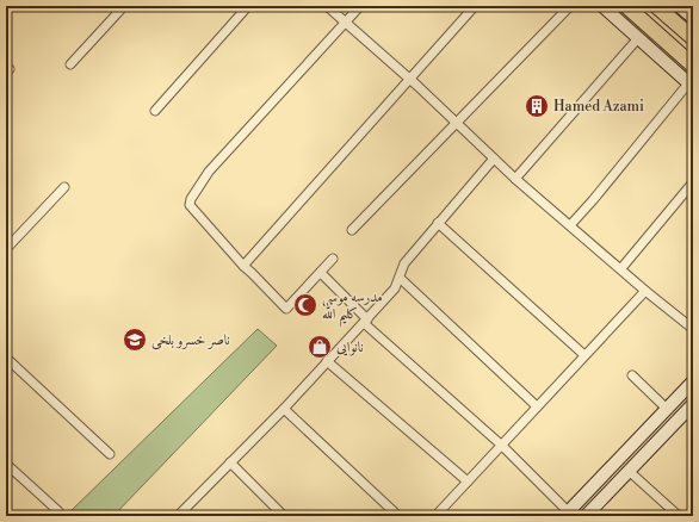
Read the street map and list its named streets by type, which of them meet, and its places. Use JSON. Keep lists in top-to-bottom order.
{
  "places": {
    "building": ["Hamed Azami"],
    "mosque": ["مدرسه موسی کلیم الله"],
    "school or university": ["ناصر خسرو بلخی"],
    "shop": ["نانوایی"]
  }
}
